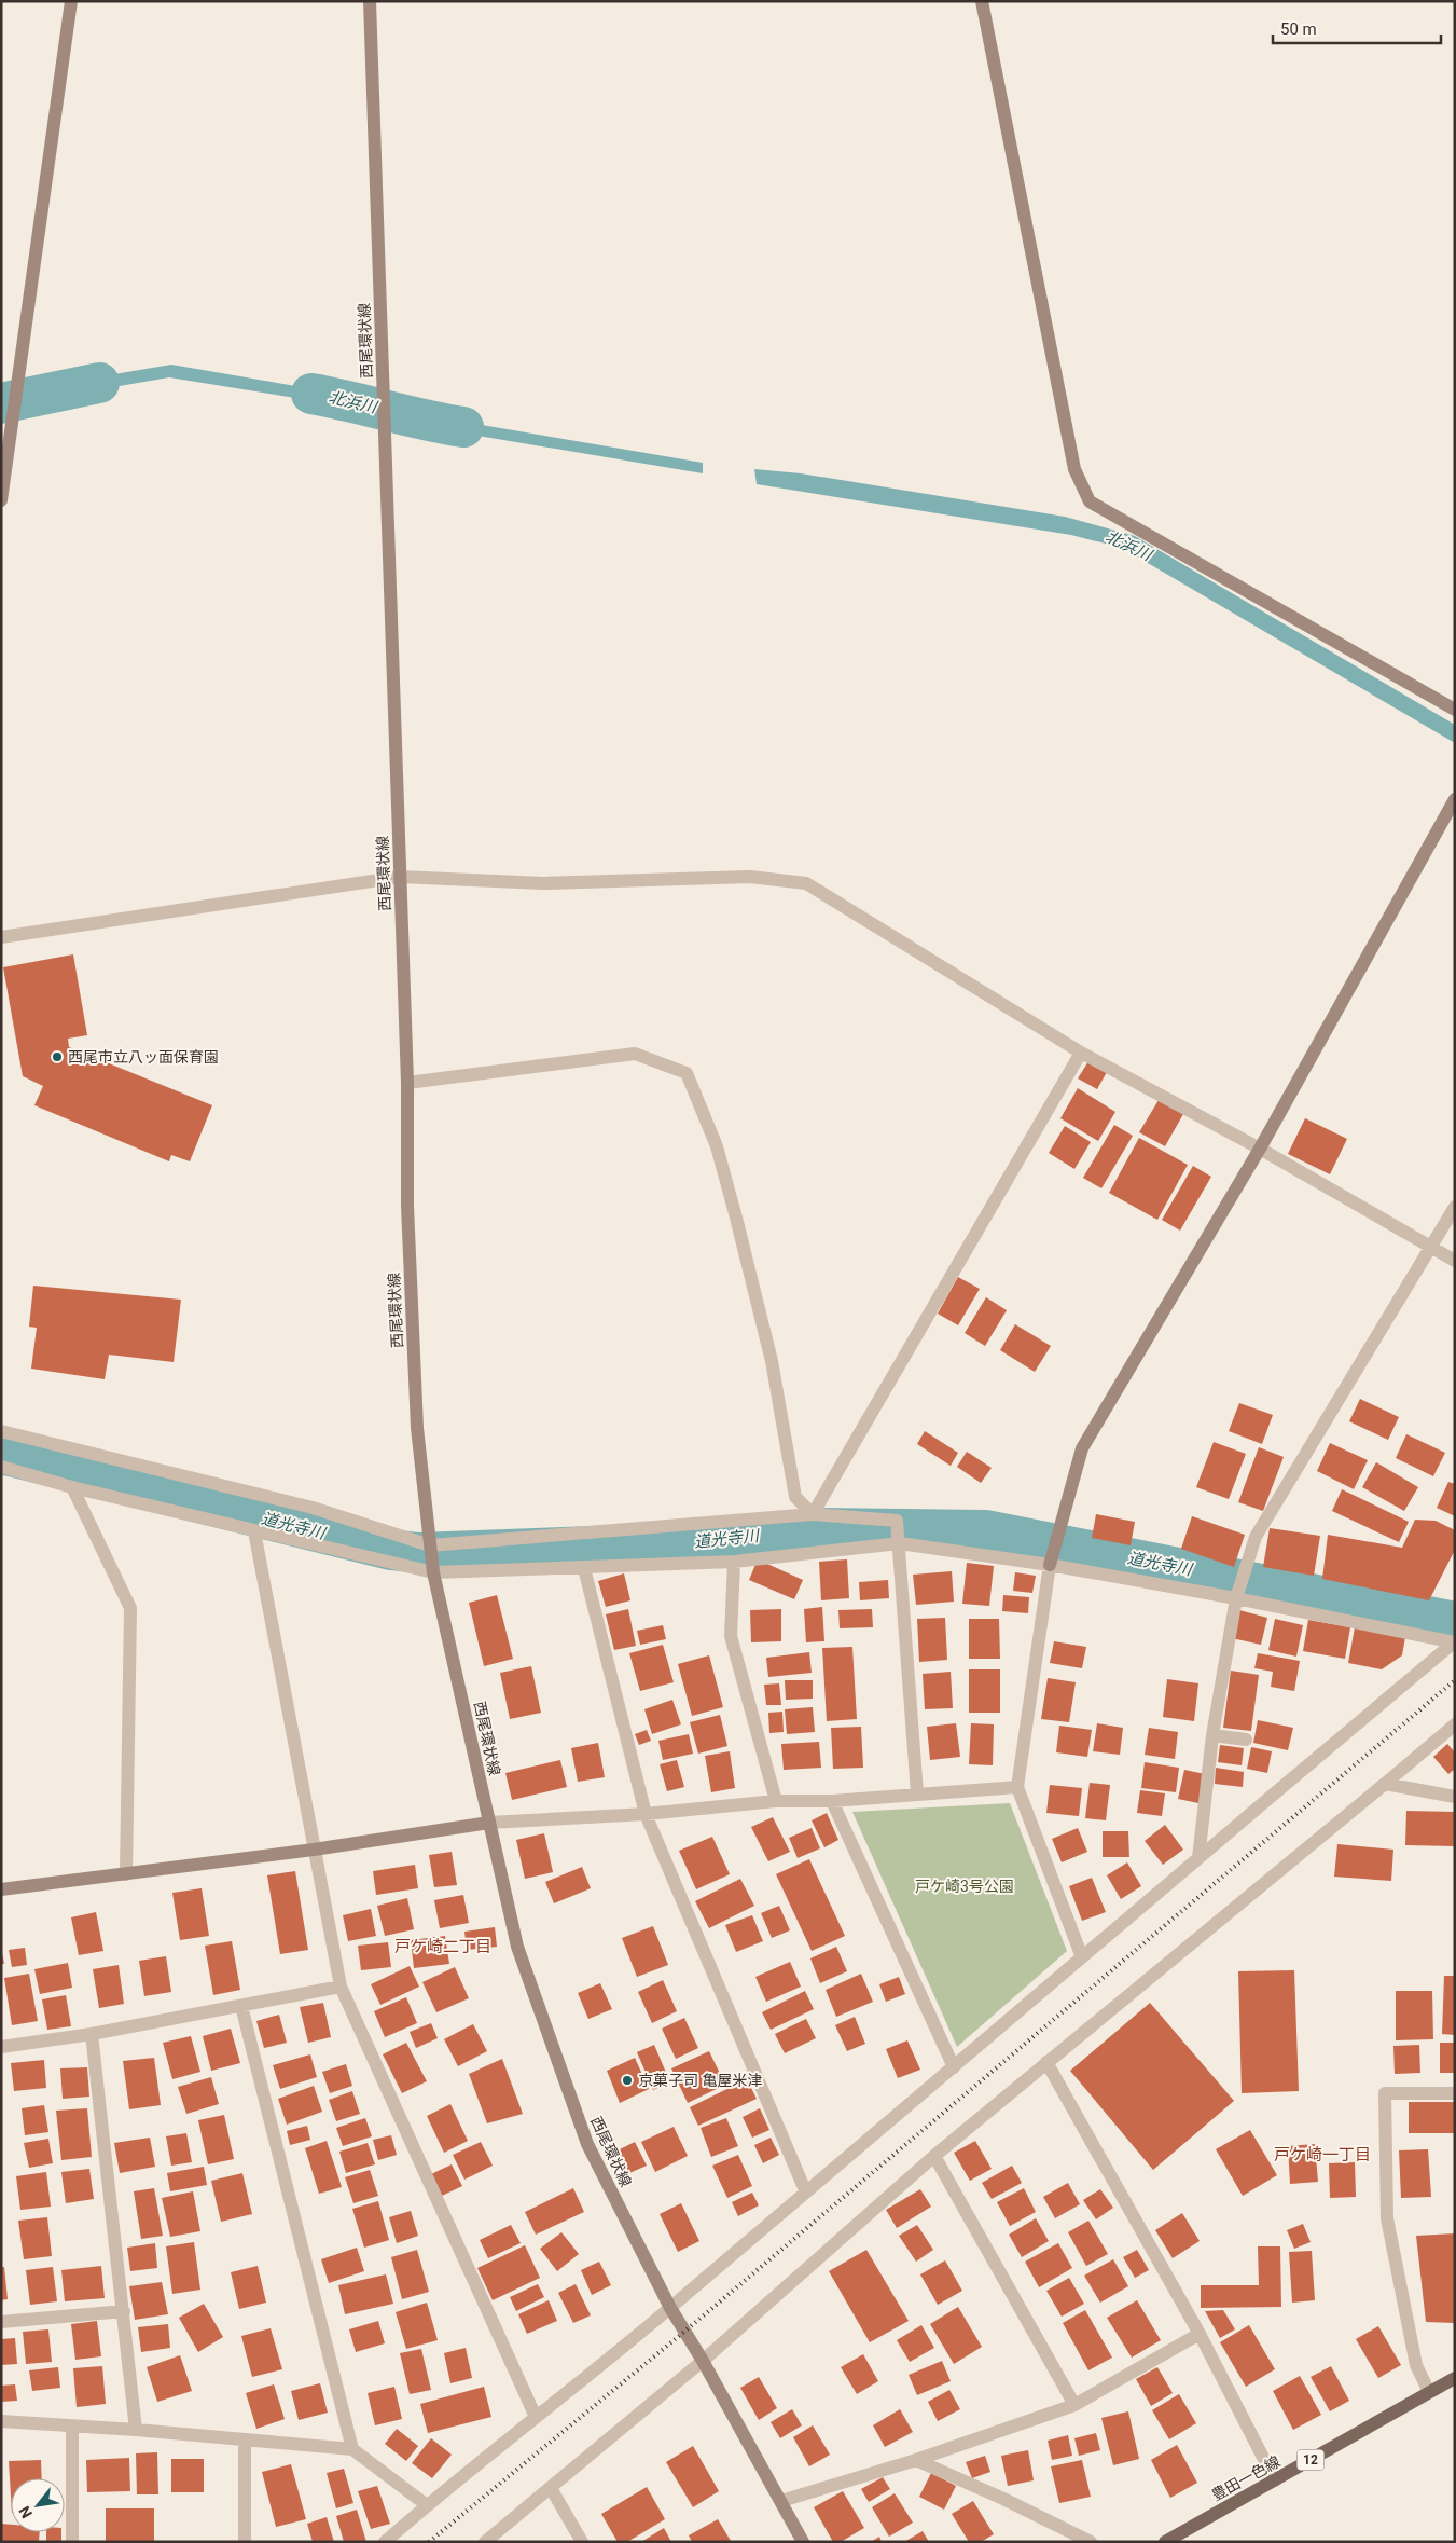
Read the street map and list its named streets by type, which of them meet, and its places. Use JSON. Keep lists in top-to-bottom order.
{
  "streets": {
    "main road": ["12", "豊田一色線"],
    "street": ["西尾環状線"]
  },
  "districts": ["戸ケ崎二丁目", "戸ケ崎一丁目"],
  "water": ["北浜川", "道光寺川"],
  "parks": ["戸ケ崎3号公園"],
  "places": ["西尾市立八ッ面保育園", "京菓子司 亀屋米津"],
  "scale_bar": "50 m",
  "north": "bottom left"
}
